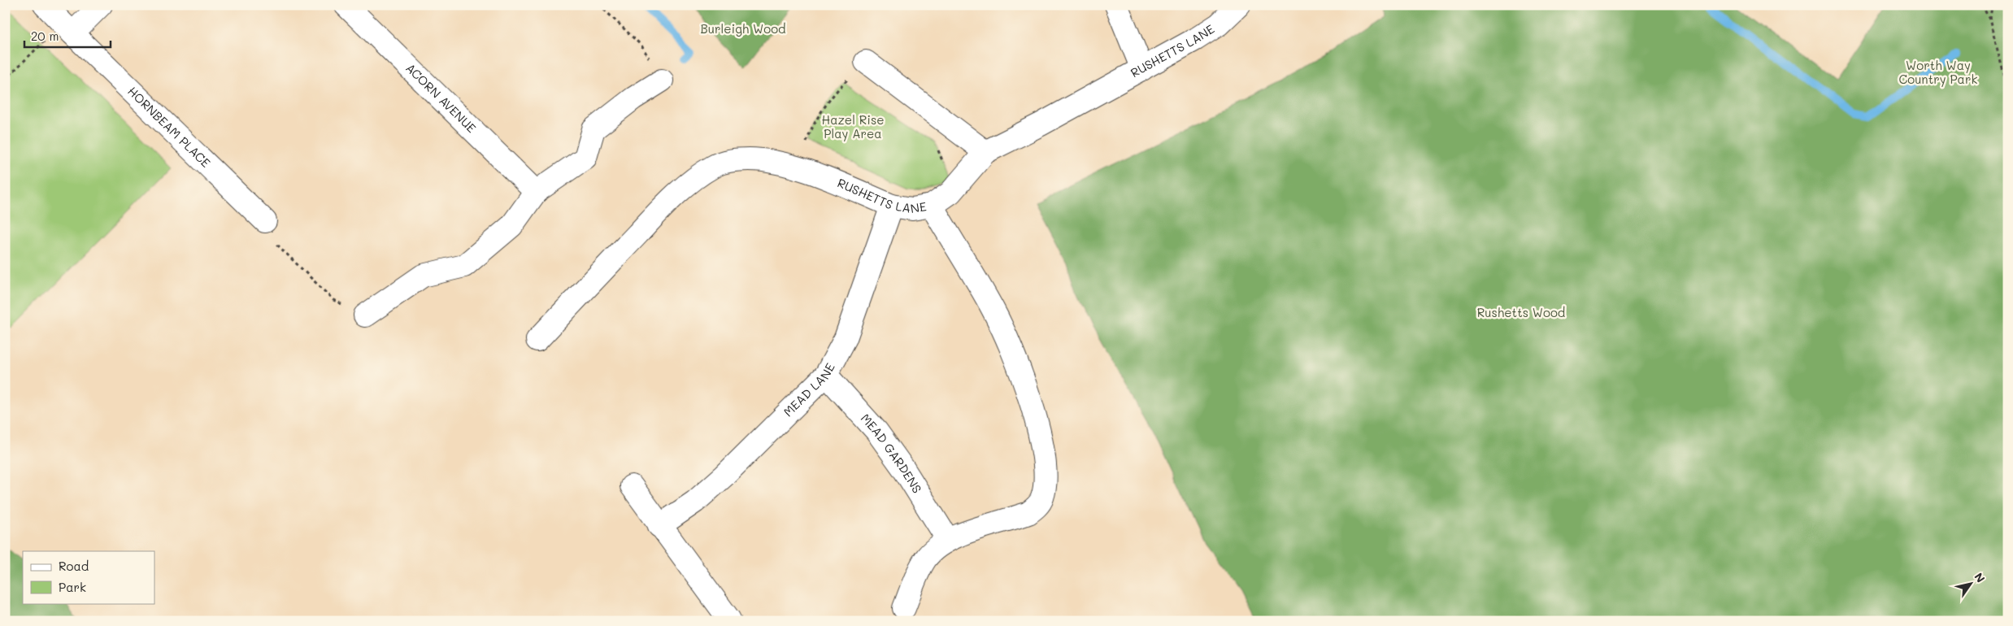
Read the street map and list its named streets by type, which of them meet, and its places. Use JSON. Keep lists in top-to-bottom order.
{
  "streets": {
    "street": [
      "RUSHETTS LANE",
      "ACORN AVENUE",
      "HORNBEAM PLACE",
      "MEAD LANE",
      "MEAD GARDENS"
    ]
  },
  "crossings": [
    ["RUSHETTS LANE", "MEAD LANE"],
    ["MEAD LANE", "MEAD GARDENS"]
  ],
  "parks": [
    "Burleigh Wood",
    "Worth Way Country Park",
    "Hazel Rise Play Area",
    "Rushetts Wood"
  ],
  "legend": ["Road", "Park"],
  "scale_bar": "20 m",
  "north": "top right"
}
